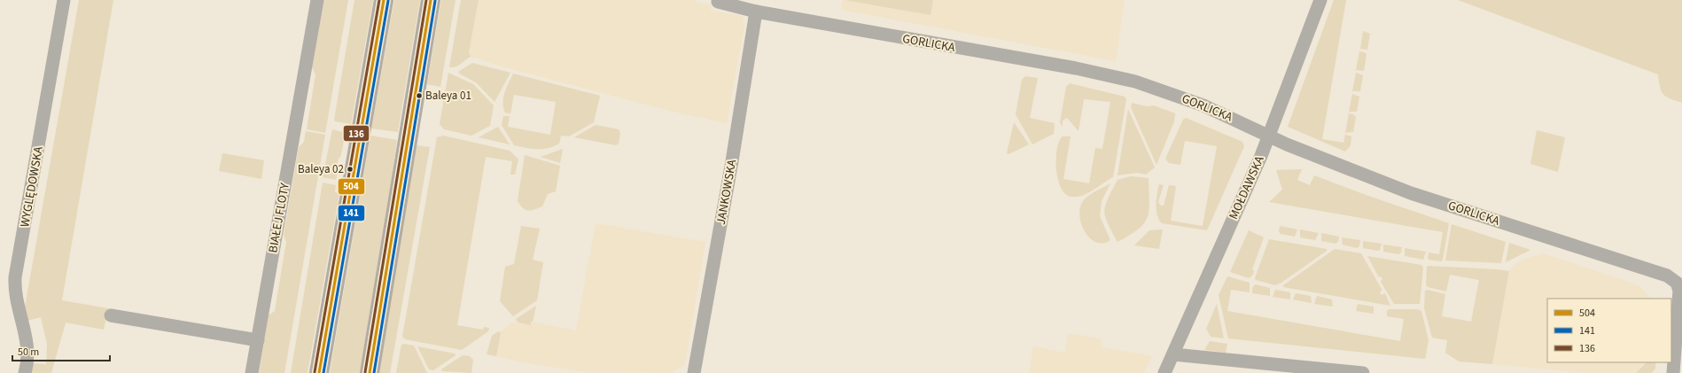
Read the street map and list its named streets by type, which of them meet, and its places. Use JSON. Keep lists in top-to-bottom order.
{
  "streets": {
    "street": [
      "GORLICKA",
      "WYGLĘDOWSKA",
      "MOŁDAWSKA",
      "JANKOWSKA",
      "BIAŁEJ FLOTY"
    ]
  },
  "crossings": [
    ["GORLICKA", "MOŁDAWSKA"],
    ["GORLICKA", "JANKOWSKA"]
  ],
  "places": ["Baleya 01", "Baleya 02"],
  "lines": ["transit line 504", "transit line 136", "transit line 141"],
  "legend": ["504", "141", "136"],
  "scale_bar": "50 m"
}
